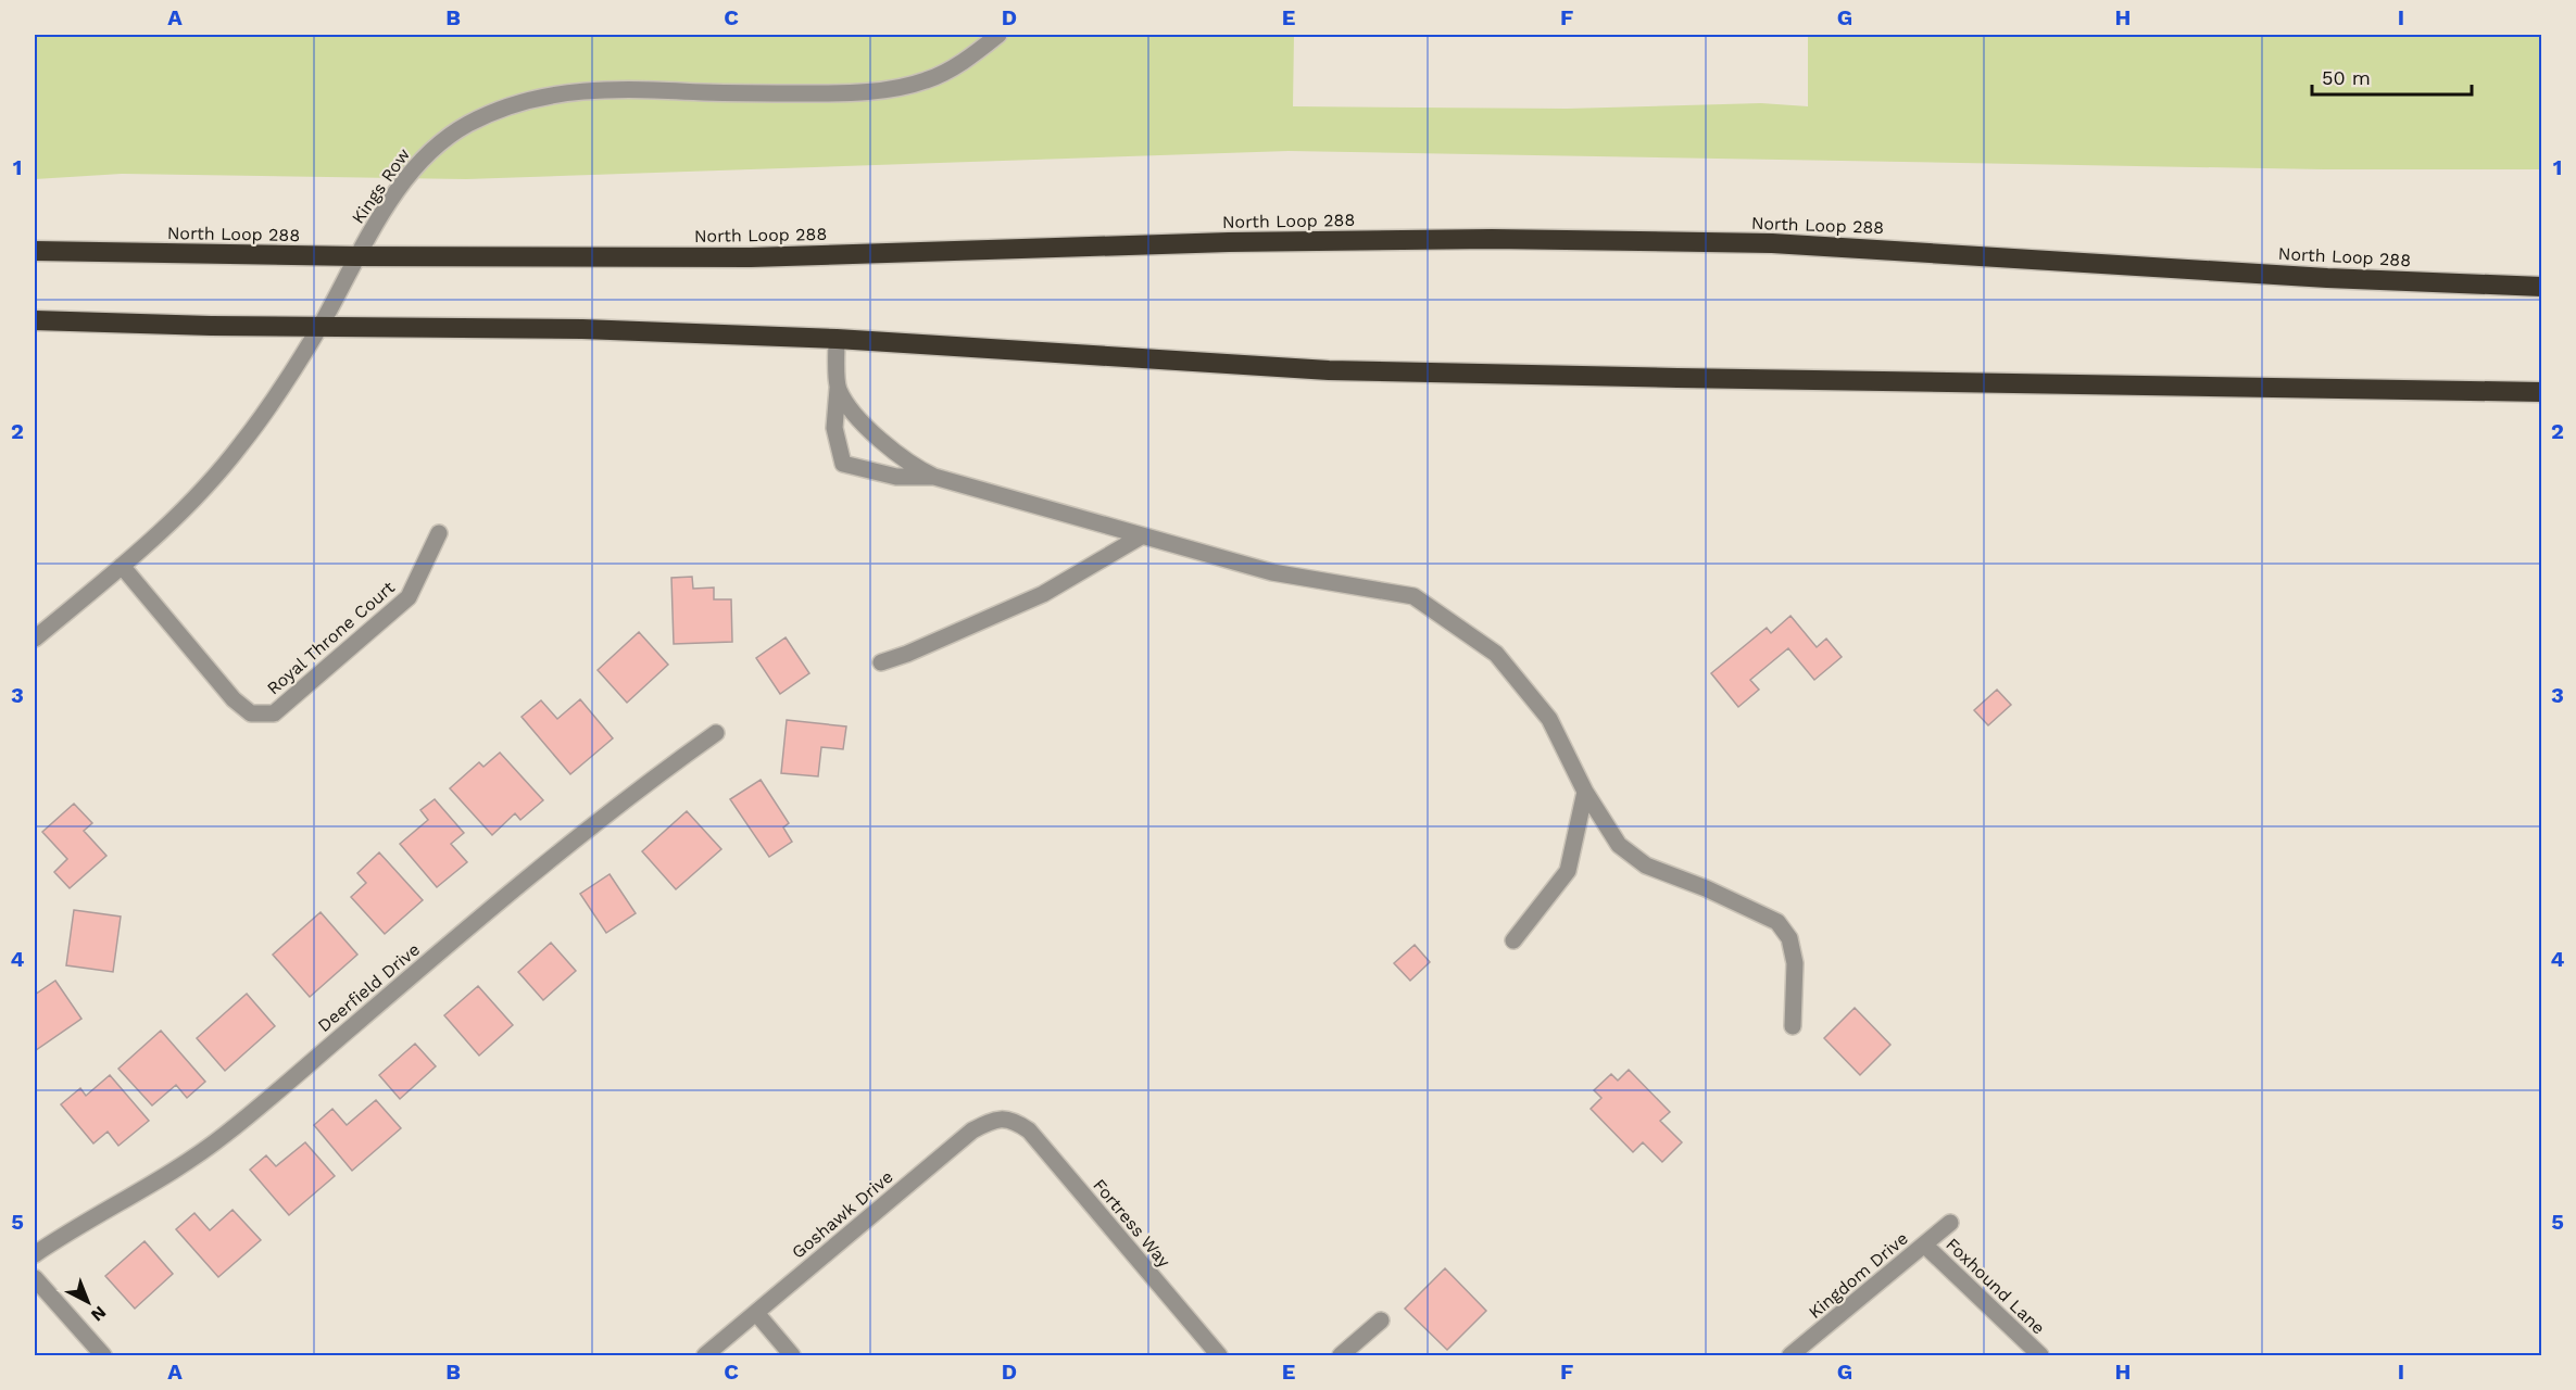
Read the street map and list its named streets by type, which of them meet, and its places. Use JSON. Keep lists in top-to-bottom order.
{
  "streets": {
    "highway": ["North Loop 288"],
    "street": [
      "Kings Row",
      "Royal Throne Court",
      "Deerfield Drive",
      "Goshawk Drive",
      "Fortress Way",
      "Kingdom Drive",
      "Foxhound Lane"
    ]
  },
  "crossings": [
    ["Kings Row", "North Loop 288"],
    ["Kings Row", "Royal Throne Court"],
    ["Goshawk Drive", "Fortress Way"],
    ["Kingdom Drive", "Foxhound Lane"]
  ],
  "scale_bar": "50 m",
  "north": "bottom right",
  "grid": {
    "columns": [
      "A",
      "B",
      "C",
      "D",
      "E",
      "F",
      "G",
      "H",
      "I"
    ],
    "rows": [
      "1",
      "2",
      "3",
      "4",
      "5"
    ]
  }
}
